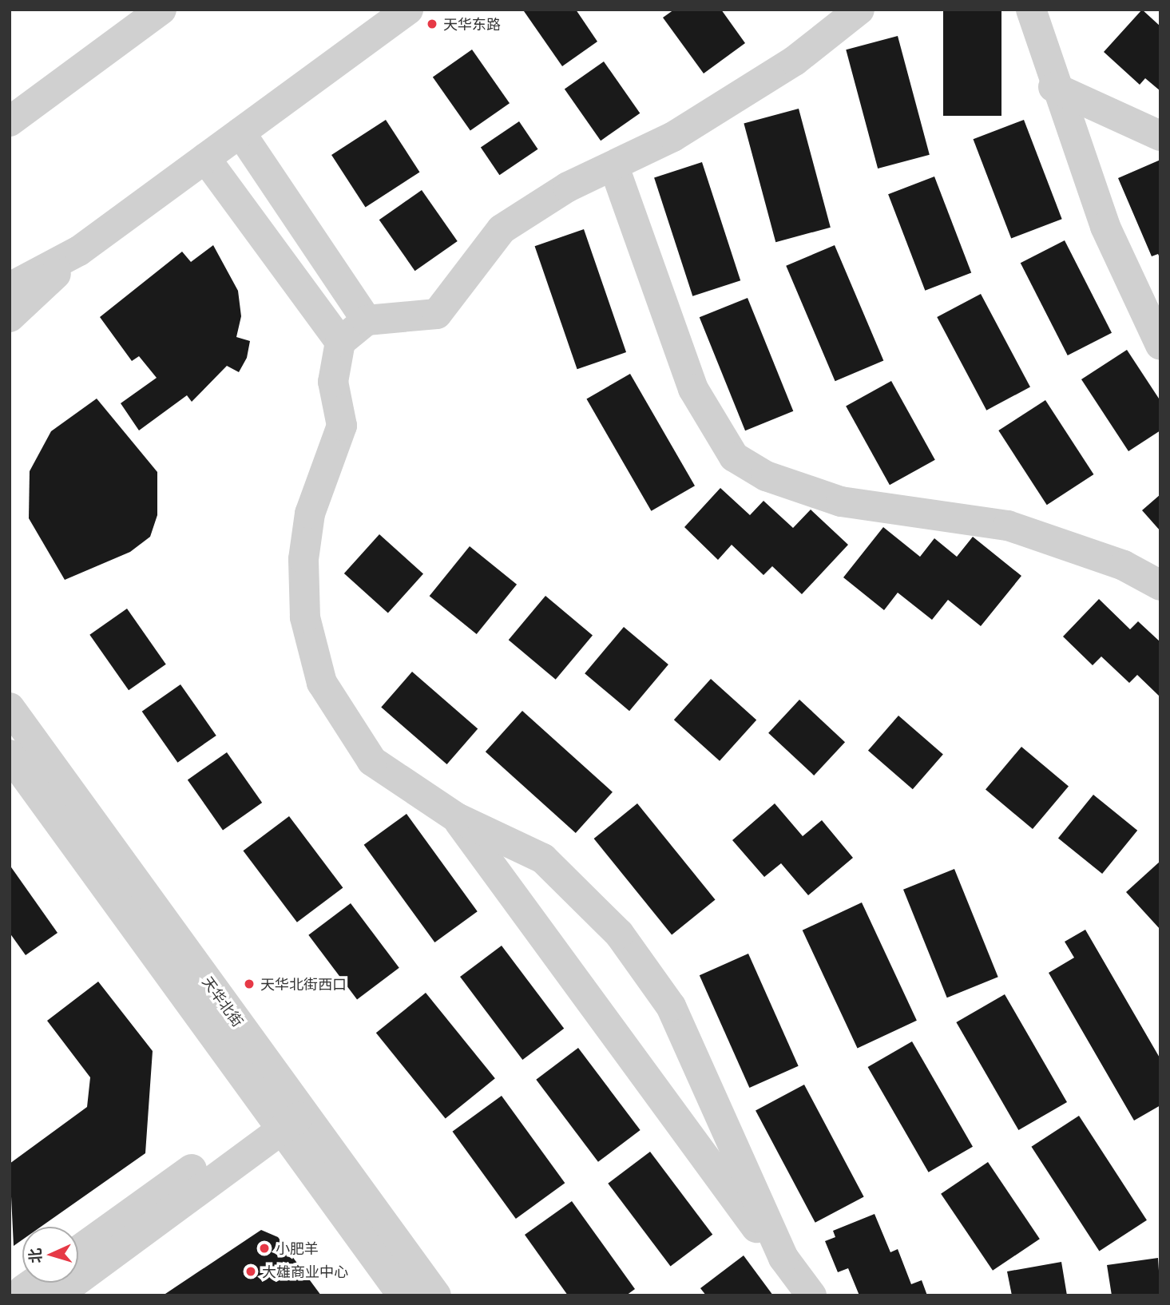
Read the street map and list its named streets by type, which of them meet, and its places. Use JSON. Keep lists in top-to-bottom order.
{
  "streets": {
    "street": ["天华北街"]
  },
  "places": [
    "天华东路",
    "天华北街西口",
    "小肥羊",
    "大雄商业中心"
  ],
  "north": "left"
}
